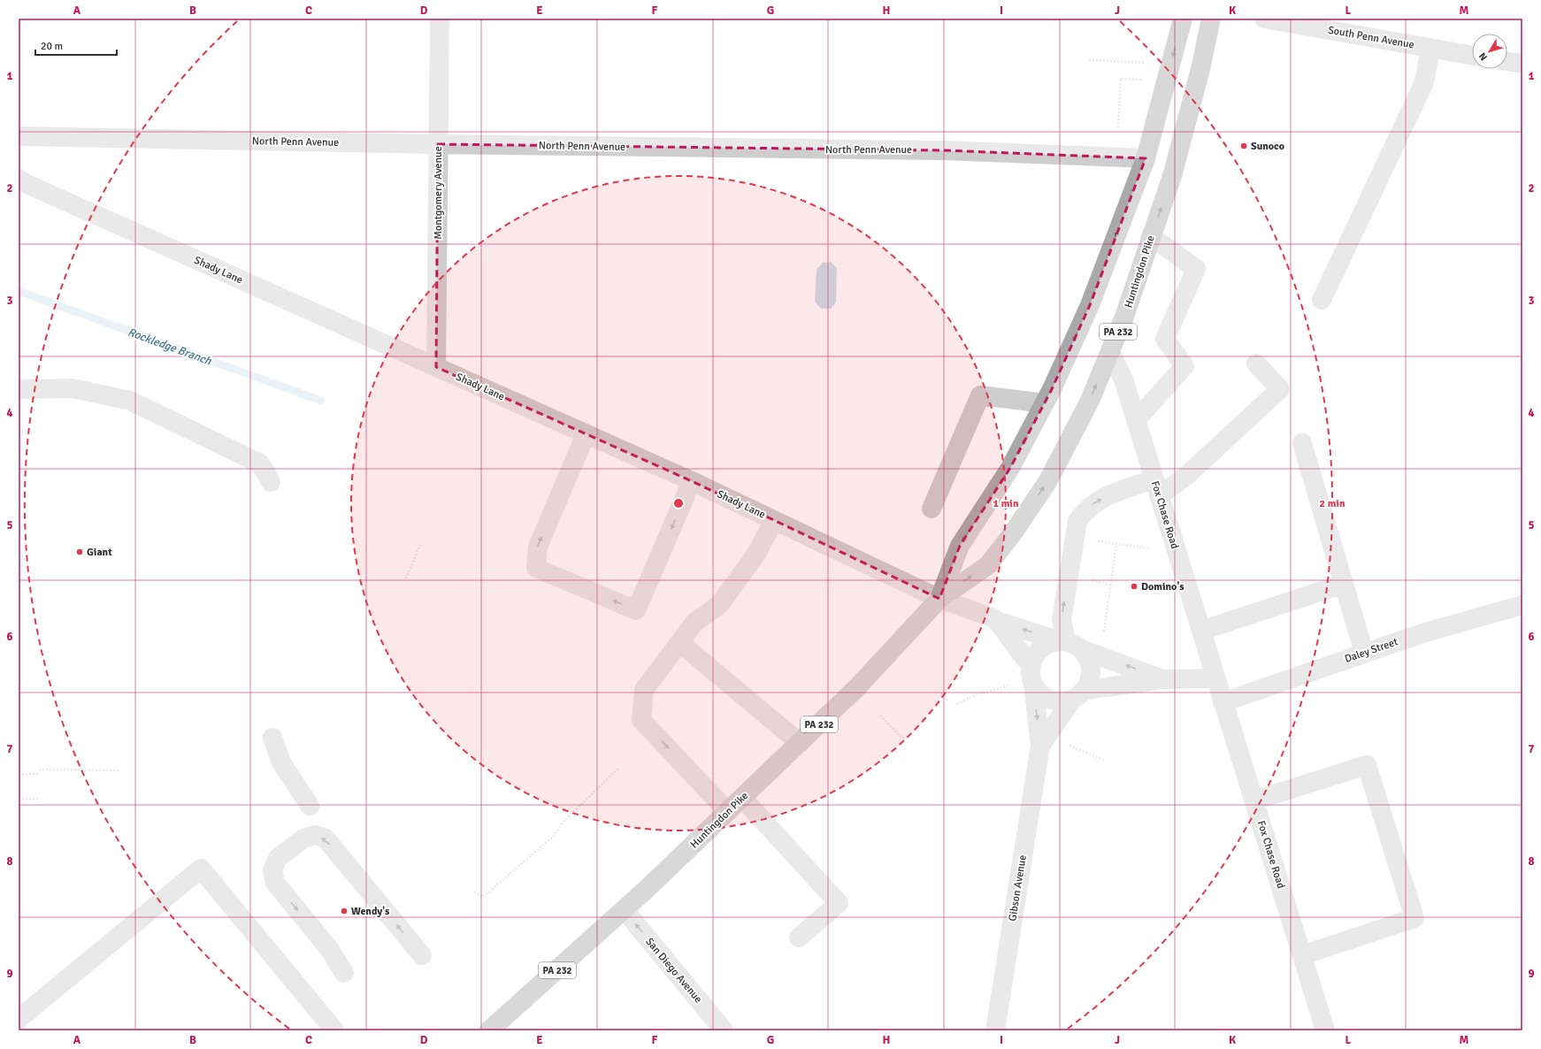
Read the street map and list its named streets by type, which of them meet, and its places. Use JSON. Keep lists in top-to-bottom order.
{
  "streets": {
    "main road": ["Huntingdon Pike", "PA 232"],
    "street": [
      "South Penn Avenue",
      "North Penn Avenue",
      "Montgomery Avenue",
      "Shady Lane",
      "Fox Chase Road",
      "Daley Street",
      "Gibson Avenue",
      "San Diego Avenue"
    ]
  },
  "crossings": [
    ["North Penn Avenue", "Montgomery Avenue"],
    ["North Penn Avenue", "Huntingdon Pike"],
    ["Montgomery Avenue", "Shady Lane"],
    ["Shady Lane", "Huntingdon Pike"],
    ["Huntingdon Pike", "Fox Chase Road"],
    ["Huntingdon Pike", "San Diego Avenue"],
    ["Fox Chase Road", "Daley Street"]
  ],
  "one_way": ["San Diego Avenue"],
  "water": ["Rockledge Branch"],
  "places": [
    "Sunoco",
    "Giant",
    "Domino's",
    "Wendy's"
  ],
  "scale_bar": "20 m",
  "north": "bottom left",
  "grid": {
    "columns": [
      "A",
      "B",
      "C",
      "D",
      "E",
      "F",
      "G",
      "H",
      "I",
      "J",
      "K",
      "L",
      "M"
    ],
    "rows": [
      "1",
      "2",
      "3",
      "4",
      "5",
      "6",
      "7",
      "8",
      "9"
    ]
  },
  "rings": ["1 min", "2 min"]
}
